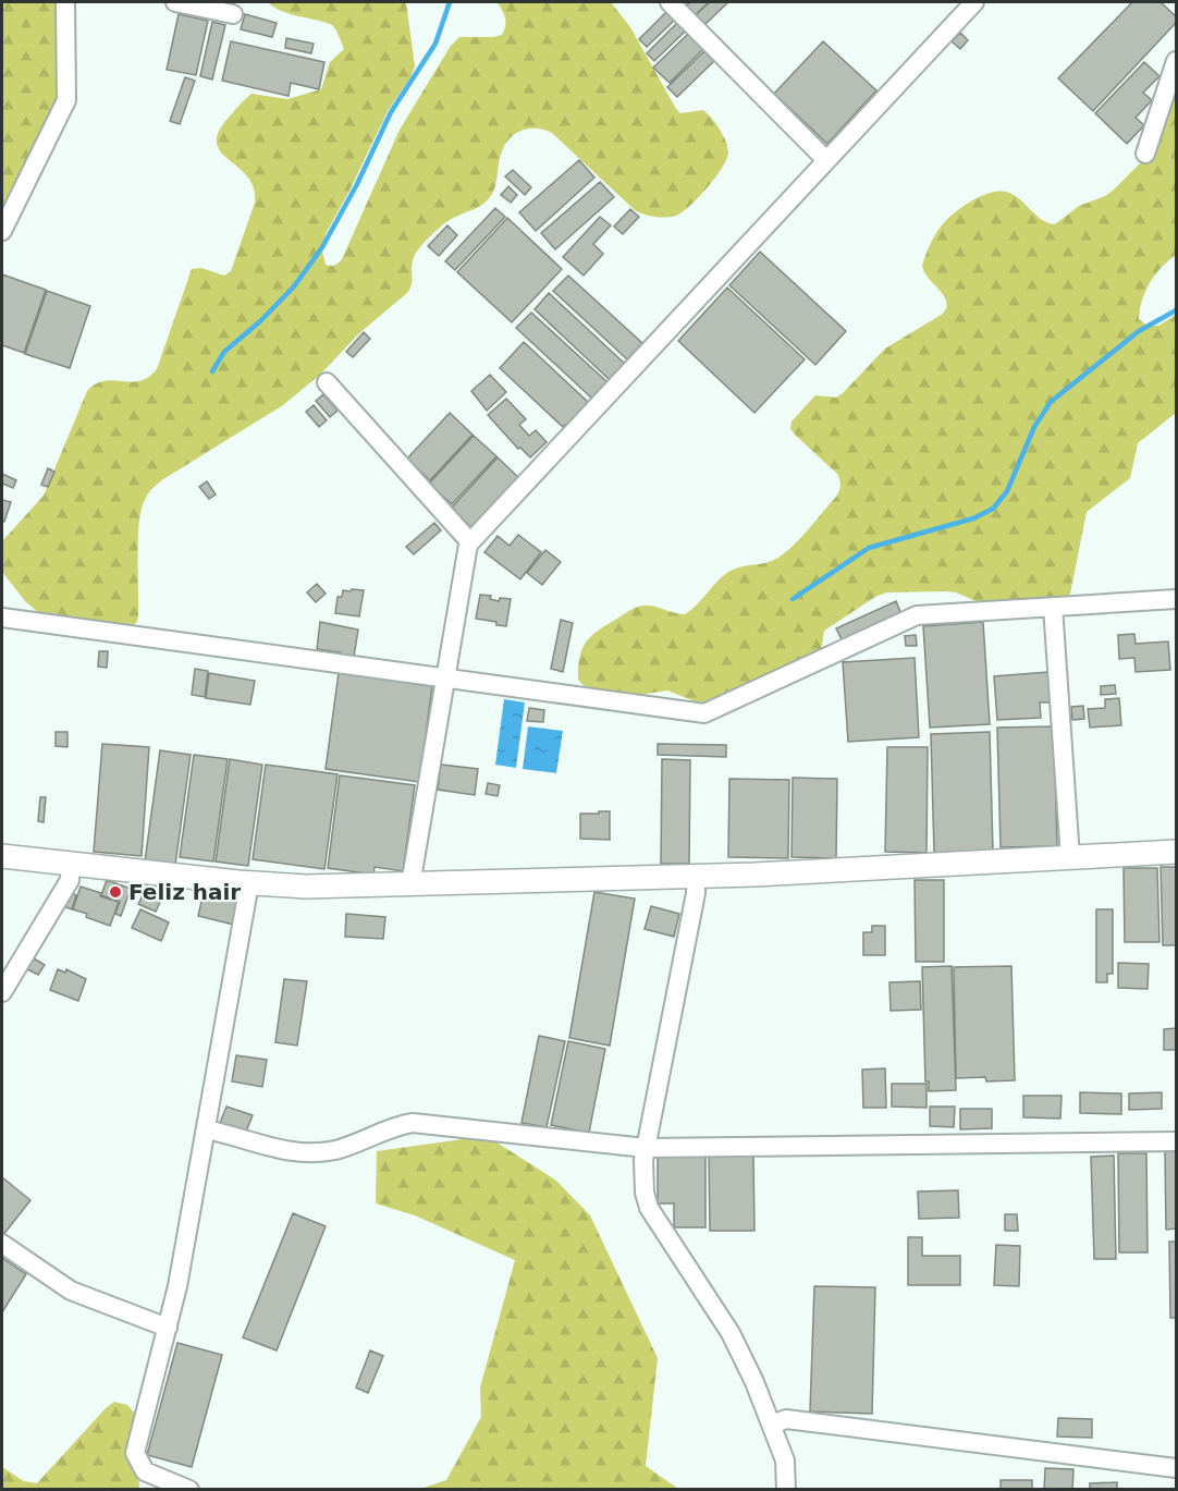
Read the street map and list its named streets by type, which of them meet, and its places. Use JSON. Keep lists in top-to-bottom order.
{
  "places": ["Feliz hair"]
}
